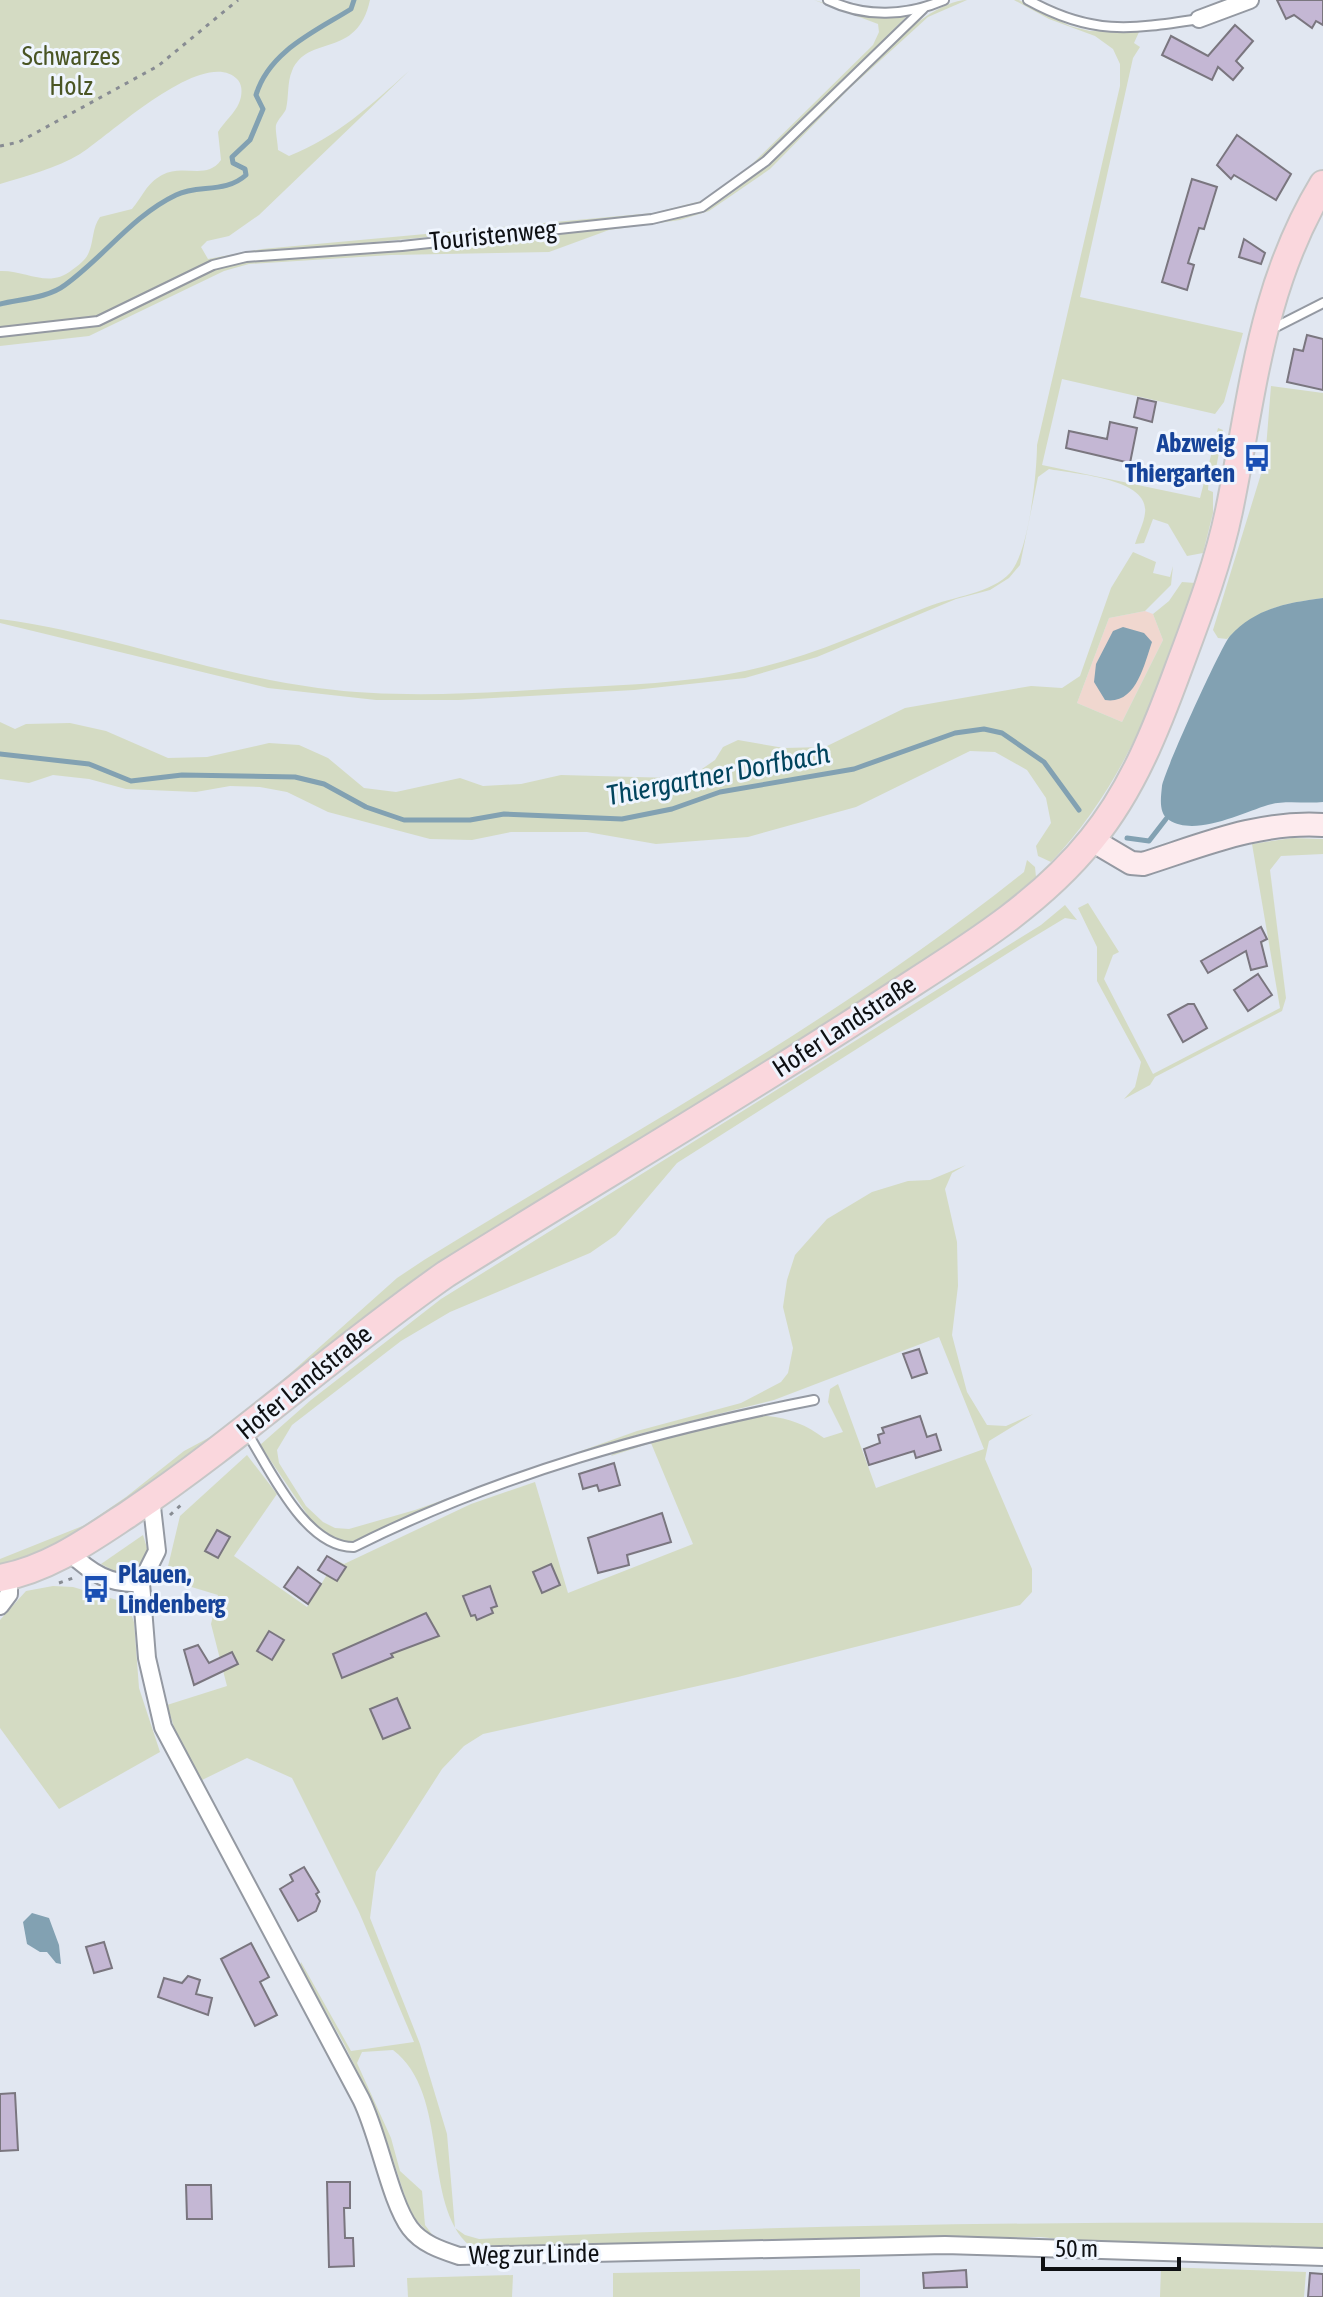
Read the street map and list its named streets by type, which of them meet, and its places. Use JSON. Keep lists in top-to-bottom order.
{
  "streets": {
    "main road": ["Hofer Landstraße"],
    "street": ["Weg zur Linde"],
    "lane": ["Touristenweg"]
  },
  "crossings": [
    ["Hofer Landstraße", "Weg zur Linde"]
  ],
  "water": ["Thiergartner Dorfbach"],
  "parks": ["Schwarzes Holz"],
  "places": {
    "bus stop": ["Abzweig Thiergarten", "Plauen, Lindenberg"]
  },
  "scale_bar": "50 m"
}
